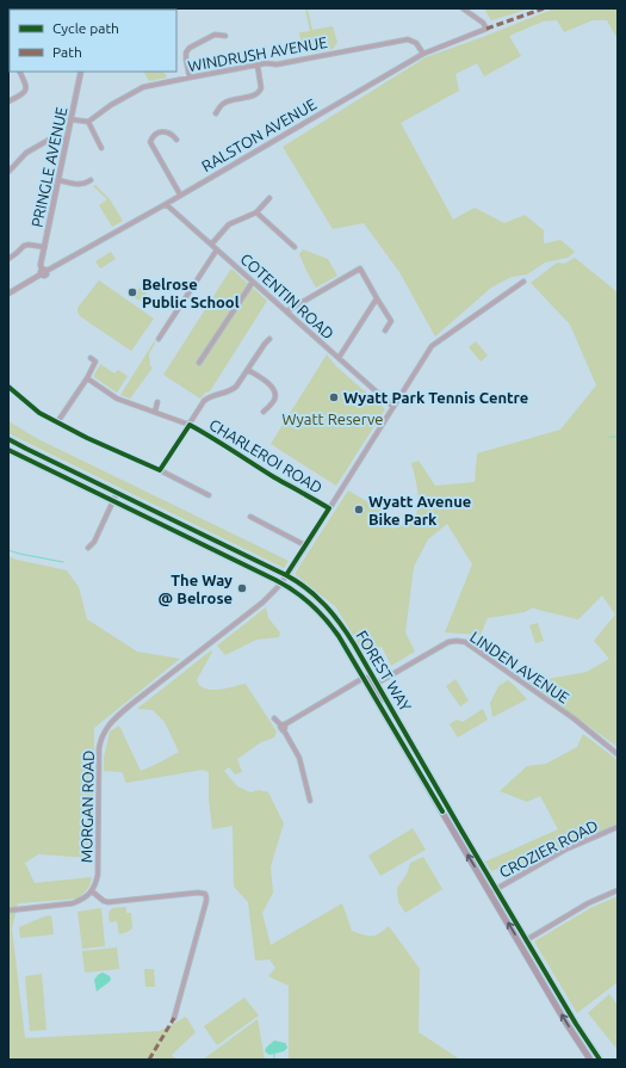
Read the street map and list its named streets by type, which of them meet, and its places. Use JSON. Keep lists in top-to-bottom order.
{
  "streets": {
    "main road": ["FOREST WAY"],
    "street": [
      "WINDRUSH AVENUE",
      "RALSTON AVENUE",
      "PRINGLE AVENUE",
      "COTENTIN ROAD",
      "CHARLEROI ROAD",
      "LINDEN AVENUE",
      "MORGAN ROAD",
      "CROZIER ROAD"
    ]
  },
  "crossings": [
    ["WINDRUSH AVENUE", "RALSTON AVENUE"],
    ["RALSTON AVENUE", "PRINGLE AVENUE"],
    ["RALSTON AVENUE", "COTENTIN ROAD"],
    ["COTENTIN ROAD", "MORGAN ROAD"],
    ["CHARLEROI ROAD", "MORGAN ROAD"],
    ["LINDEN AVENUE", "FOREST WAY"],
    ["FOREST WAY", "MORGAN ROAD"],
    ["FOREST WAY", "CROZIER ROAD"]
  ],
  "parks": ["Wyatt Reserve"],
  "places": [
    "Belrose Public School",
    "Wyatt Park Tennis Centre",
    "Wyatt Avenue Bike Park",
    "The Way @ Belrose"
  ],
  "legend": ["Cycle path", "Path"]
}
